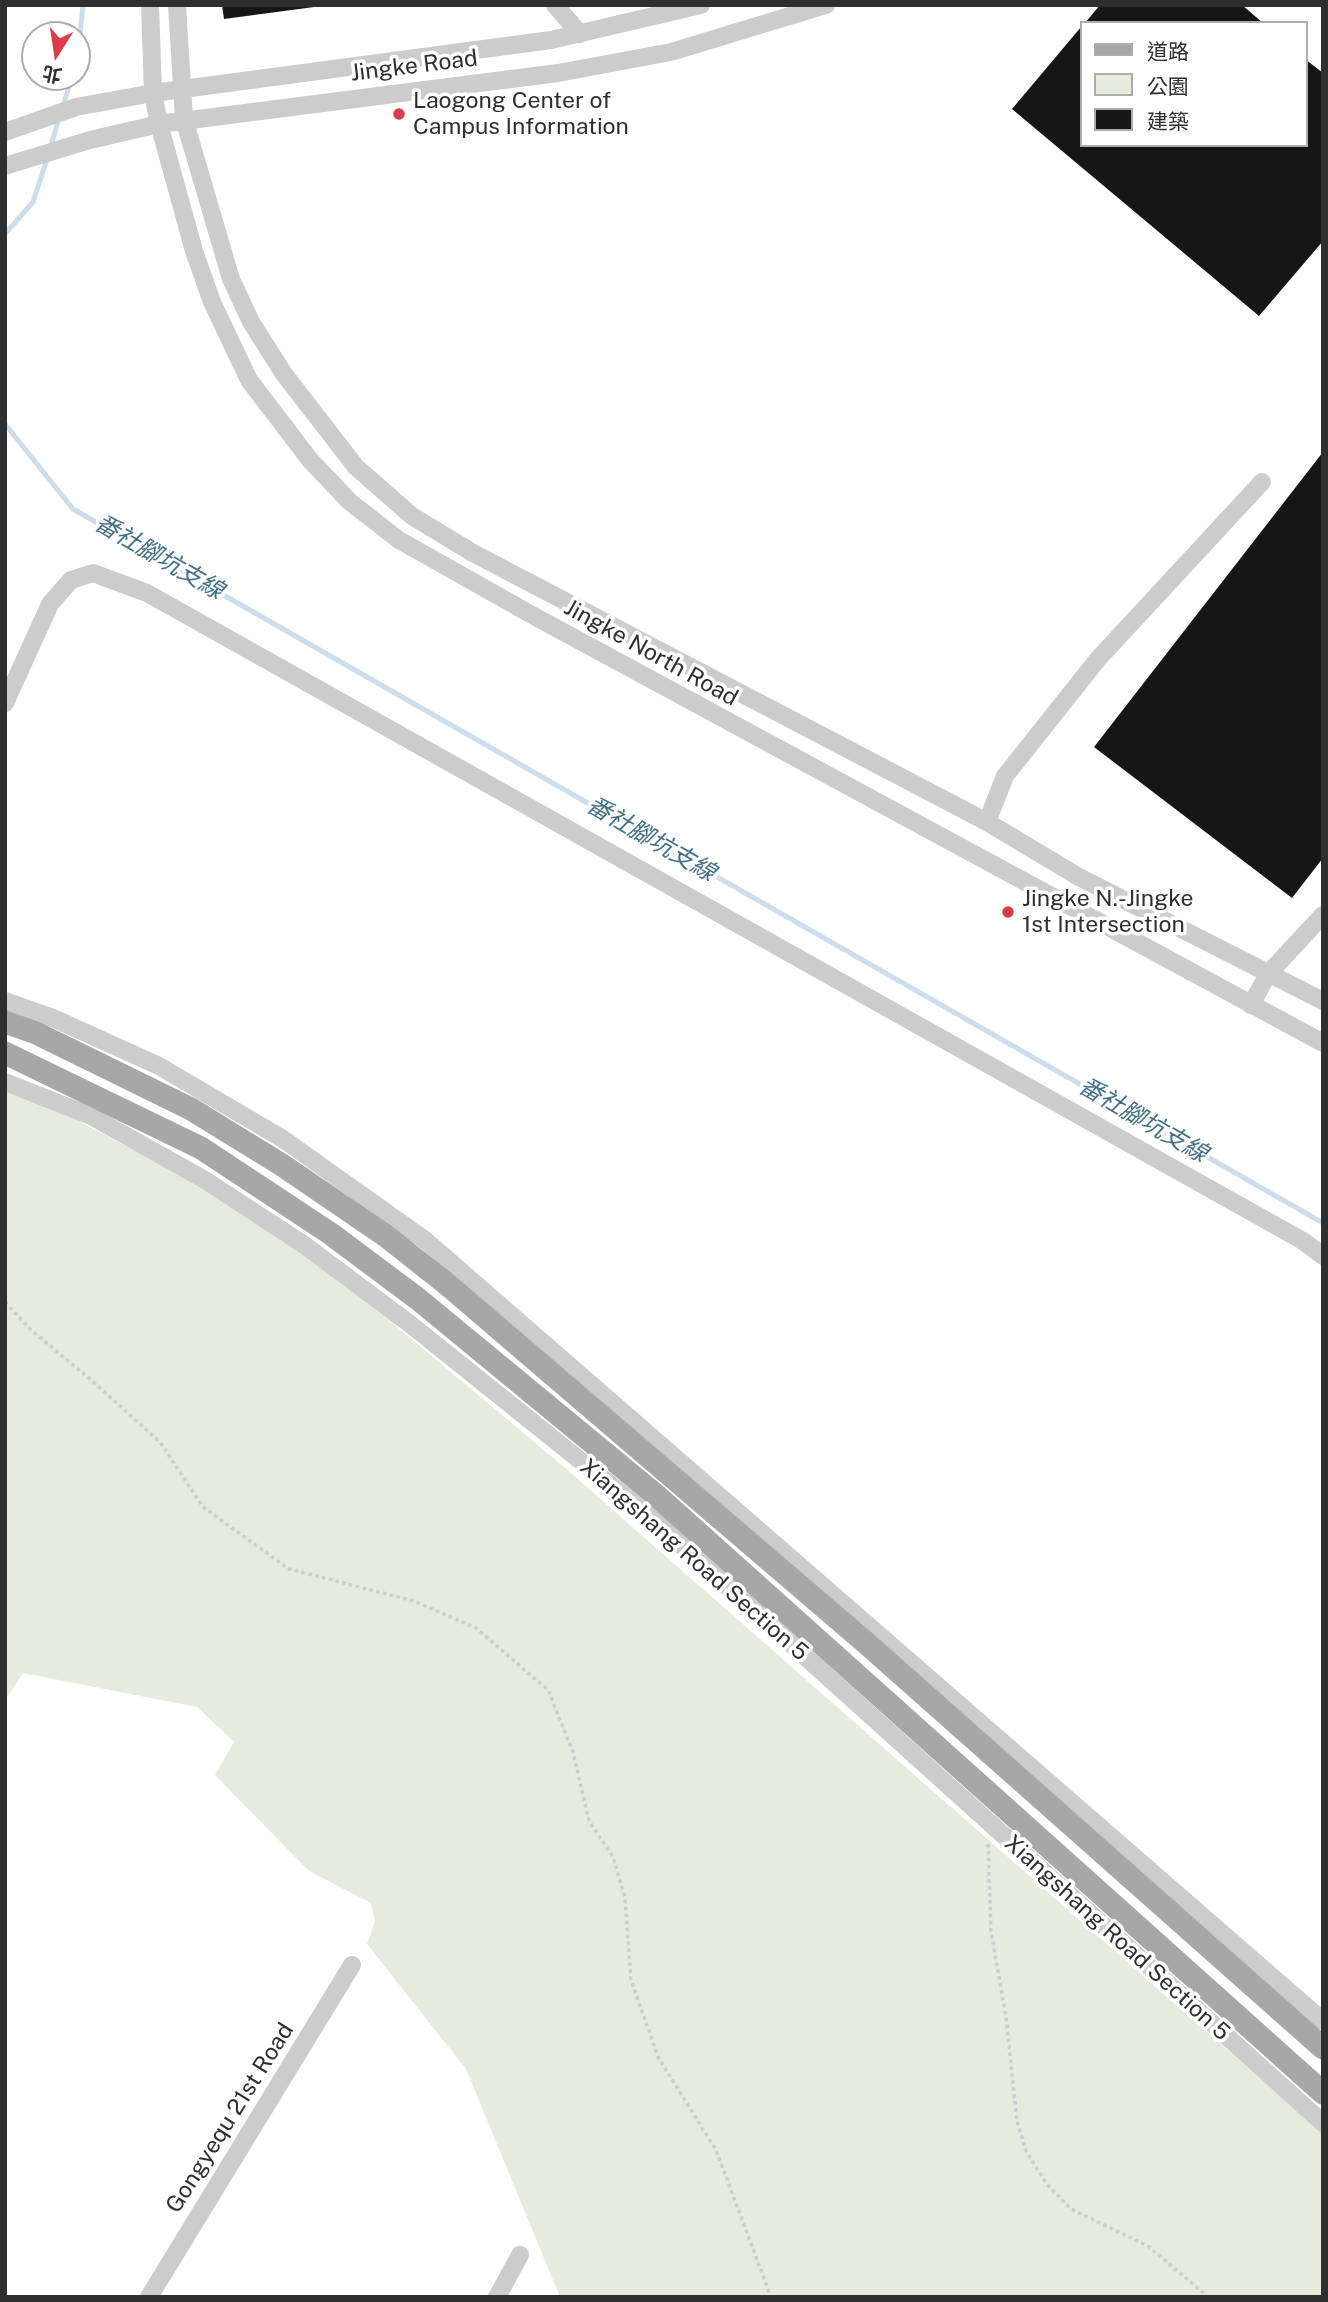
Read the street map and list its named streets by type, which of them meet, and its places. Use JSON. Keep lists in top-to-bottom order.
{
  "streets": {
    "main road": ["Xiangshang Road Section 5"],
    "street": ["Jingke Road", "Jingke North Road", "Gongyequ 21st Road"]
  },
  "crossings": [
    ["Jingke Road", "Jingke North Road"]
  ],
  "water": ["番社腳坑支線"],
  "places": ["Laogong Center of Campus Information", "Jingke N.-Jingke 1st Intersection"],
  "legend": ["道路", "公園", "建築"],
  "north": "bottom"
}
